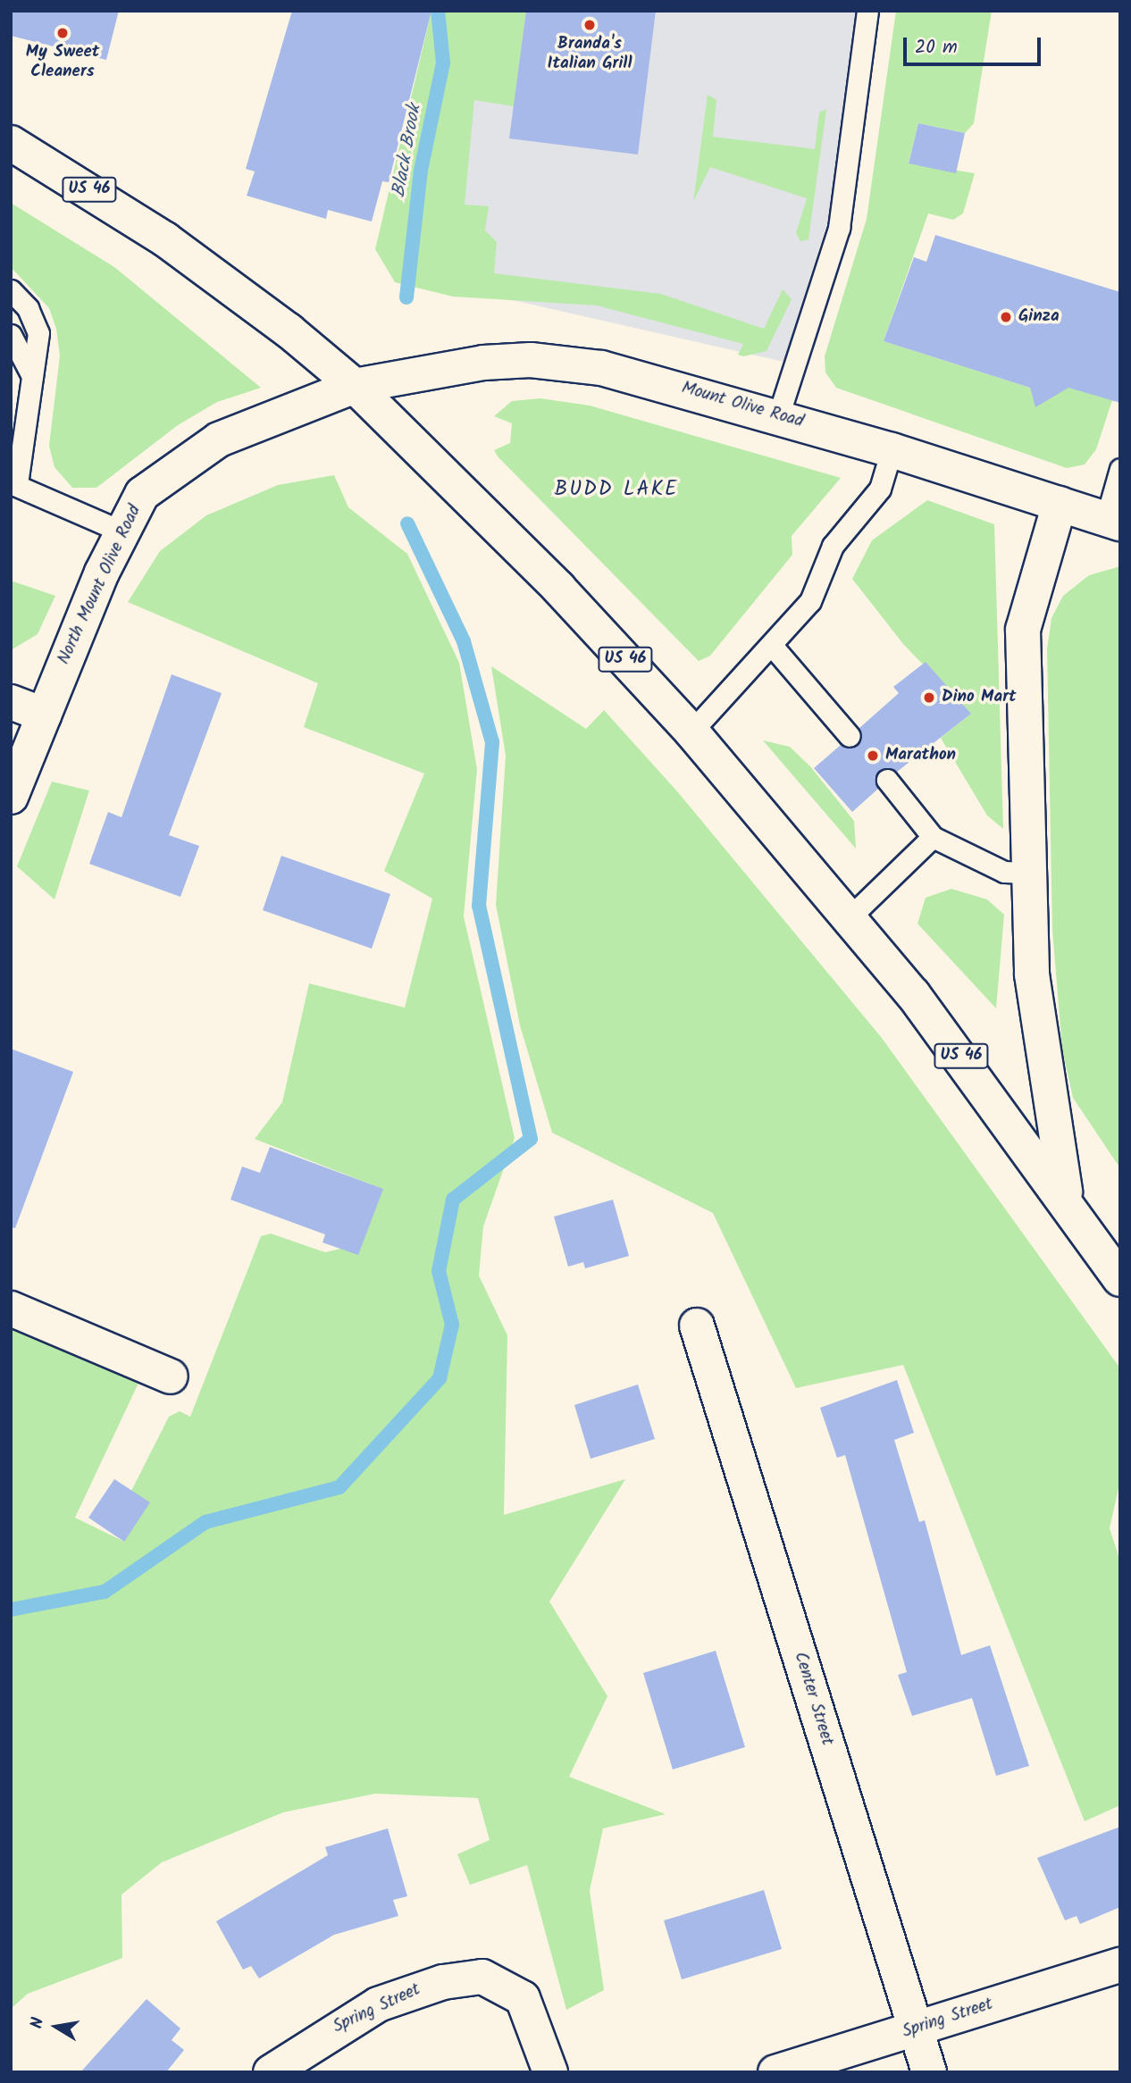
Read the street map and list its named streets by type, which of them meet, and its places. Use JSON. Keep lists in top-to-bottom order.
{
  "streets": {
    "main road": [
      "US 46",
      "Mount Olive Road",
      "North Mount Olive Road",
      "Center Street",
      "Spring Street"
    ]
  },
  "crossings": [
    ["US 46", "Mount Olive Road"],
    ["US 46", "North Mount Olive Road"],
    ["Mount Olive Road", "North Mount Olive Road"],
    ["Center Street", "Spring Street"]
  ],
  "districts": ["BUDD LAKE"],
  "water": ["Black Brook"],
  "places": [
    "Branda's Italian Grill",
    "My Sweet Cleaners",
    "Ginza",
    "Dino Mart",
    "Marathon"
  ],
  "scale_bar": "20 m",
  "north": "left"
}
